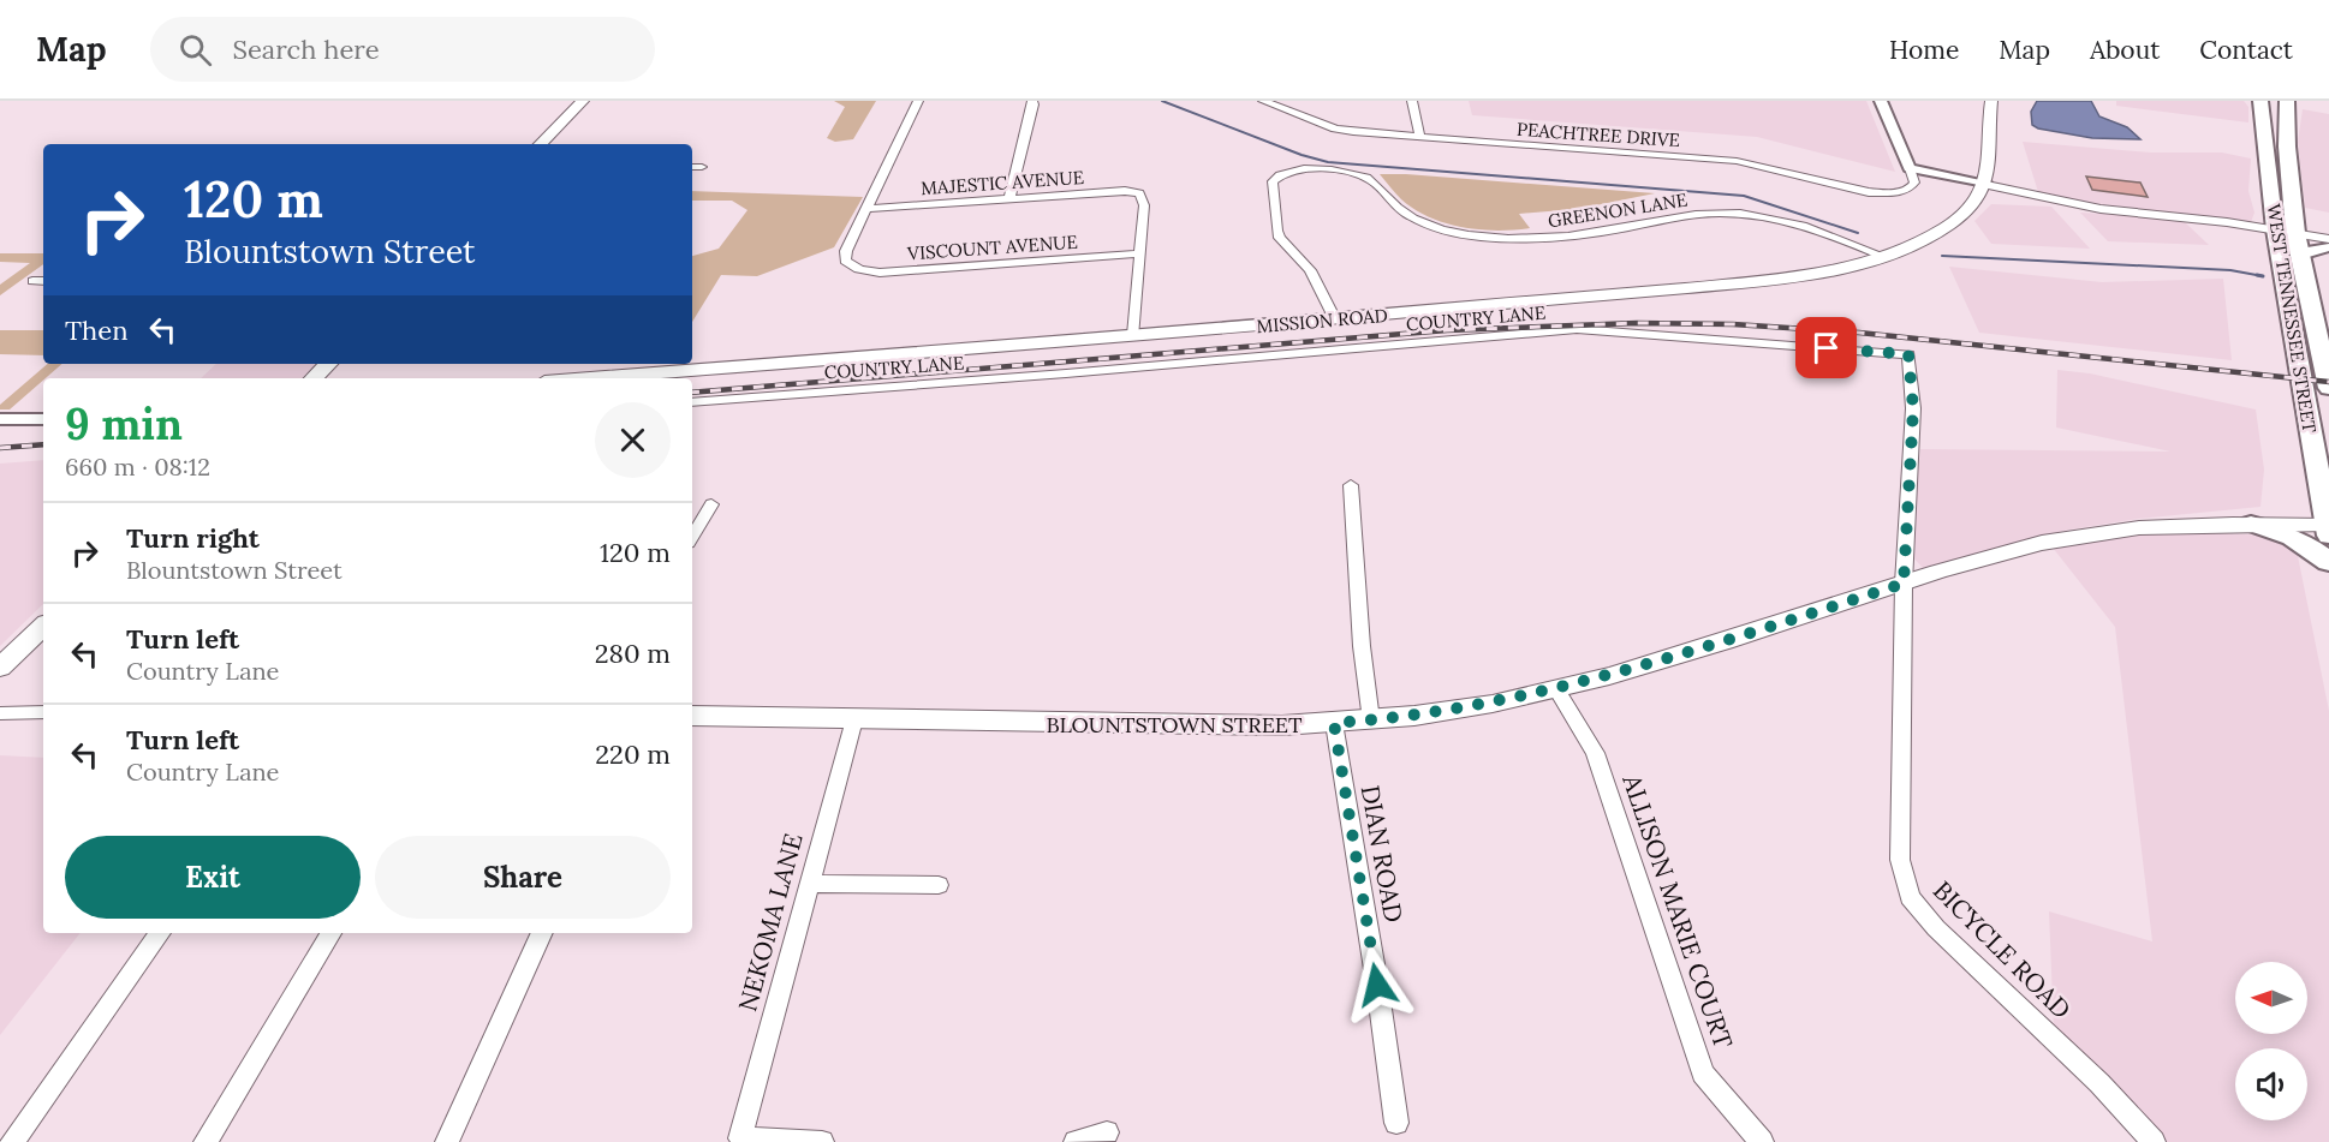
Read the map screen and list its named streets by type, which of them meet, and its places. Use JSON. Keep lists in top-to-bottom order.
{
  "streets": {
    "main road": ["WEST TENNESSEE STREET", "MISSION ROAD", "BLOUNTSTOWN STREET"],
    "street": [
      "PEACHTREE DRIVE",
      "MAJESTIC AVENUE",
      "GREENON LANE",
      "VISCOUNT AVENUE",
      "COUNTRY LANE",
      "DIAN ROAD",
      "ALLISON MARIE COURT",
      "NEKOMA LANE",
      "BICYCLE ROAD"
    ]
  },
  "crossings": [
    ["MAJESTIC AVENUE", "VISCOUNT AVENUE"],
    ["GREENON LANE", "MISSION ROAD"],
    ["COUNTRY LANE", "BLOUNTSTOWN STREET"],
    ["COUNTRY LANE", "BICYCLE ROAD"],
    ["WEST TENNESSEE STREET", "BLOUNTSTOWN STREET"],
    ["BLOUNTSTOWN STREET", "DIAN ROAD"],
    ["BLOUNTSTOWN STREET", "ALLISON MARIE COURT"],
    ["BLOUNTSTOWN STREET", "NEKOMA LANE"],
    ["BLOUNTSTOWN STREET", "BICYCLE ROAD"]
  ],
  "north": "left",
  "page": {
    "header": "Map",
    "search": "Search here",
    "nav": [
      "Home",
      "Map",
      "About",
      "Contact"
    ],
    "turn": ["120 m", "Blountstown Street"],
    "then": "Then",
    "heading": ["9 min", "660 m · 08:12"],
    "list": [
      {
        "name": "Turn right",
        "note": "Blountstown Street",
        "value": "120 m"
      },
      {
        "name": "Turn left",
        "note": "Country Lane",
        "value": "280 m"
      },
      {
        "name": "Turn left",
        "note": "Country Lane",
        "value": "220 m"
      }
    ],
    "buttons": ["Exit", "Share"]
  }
}
